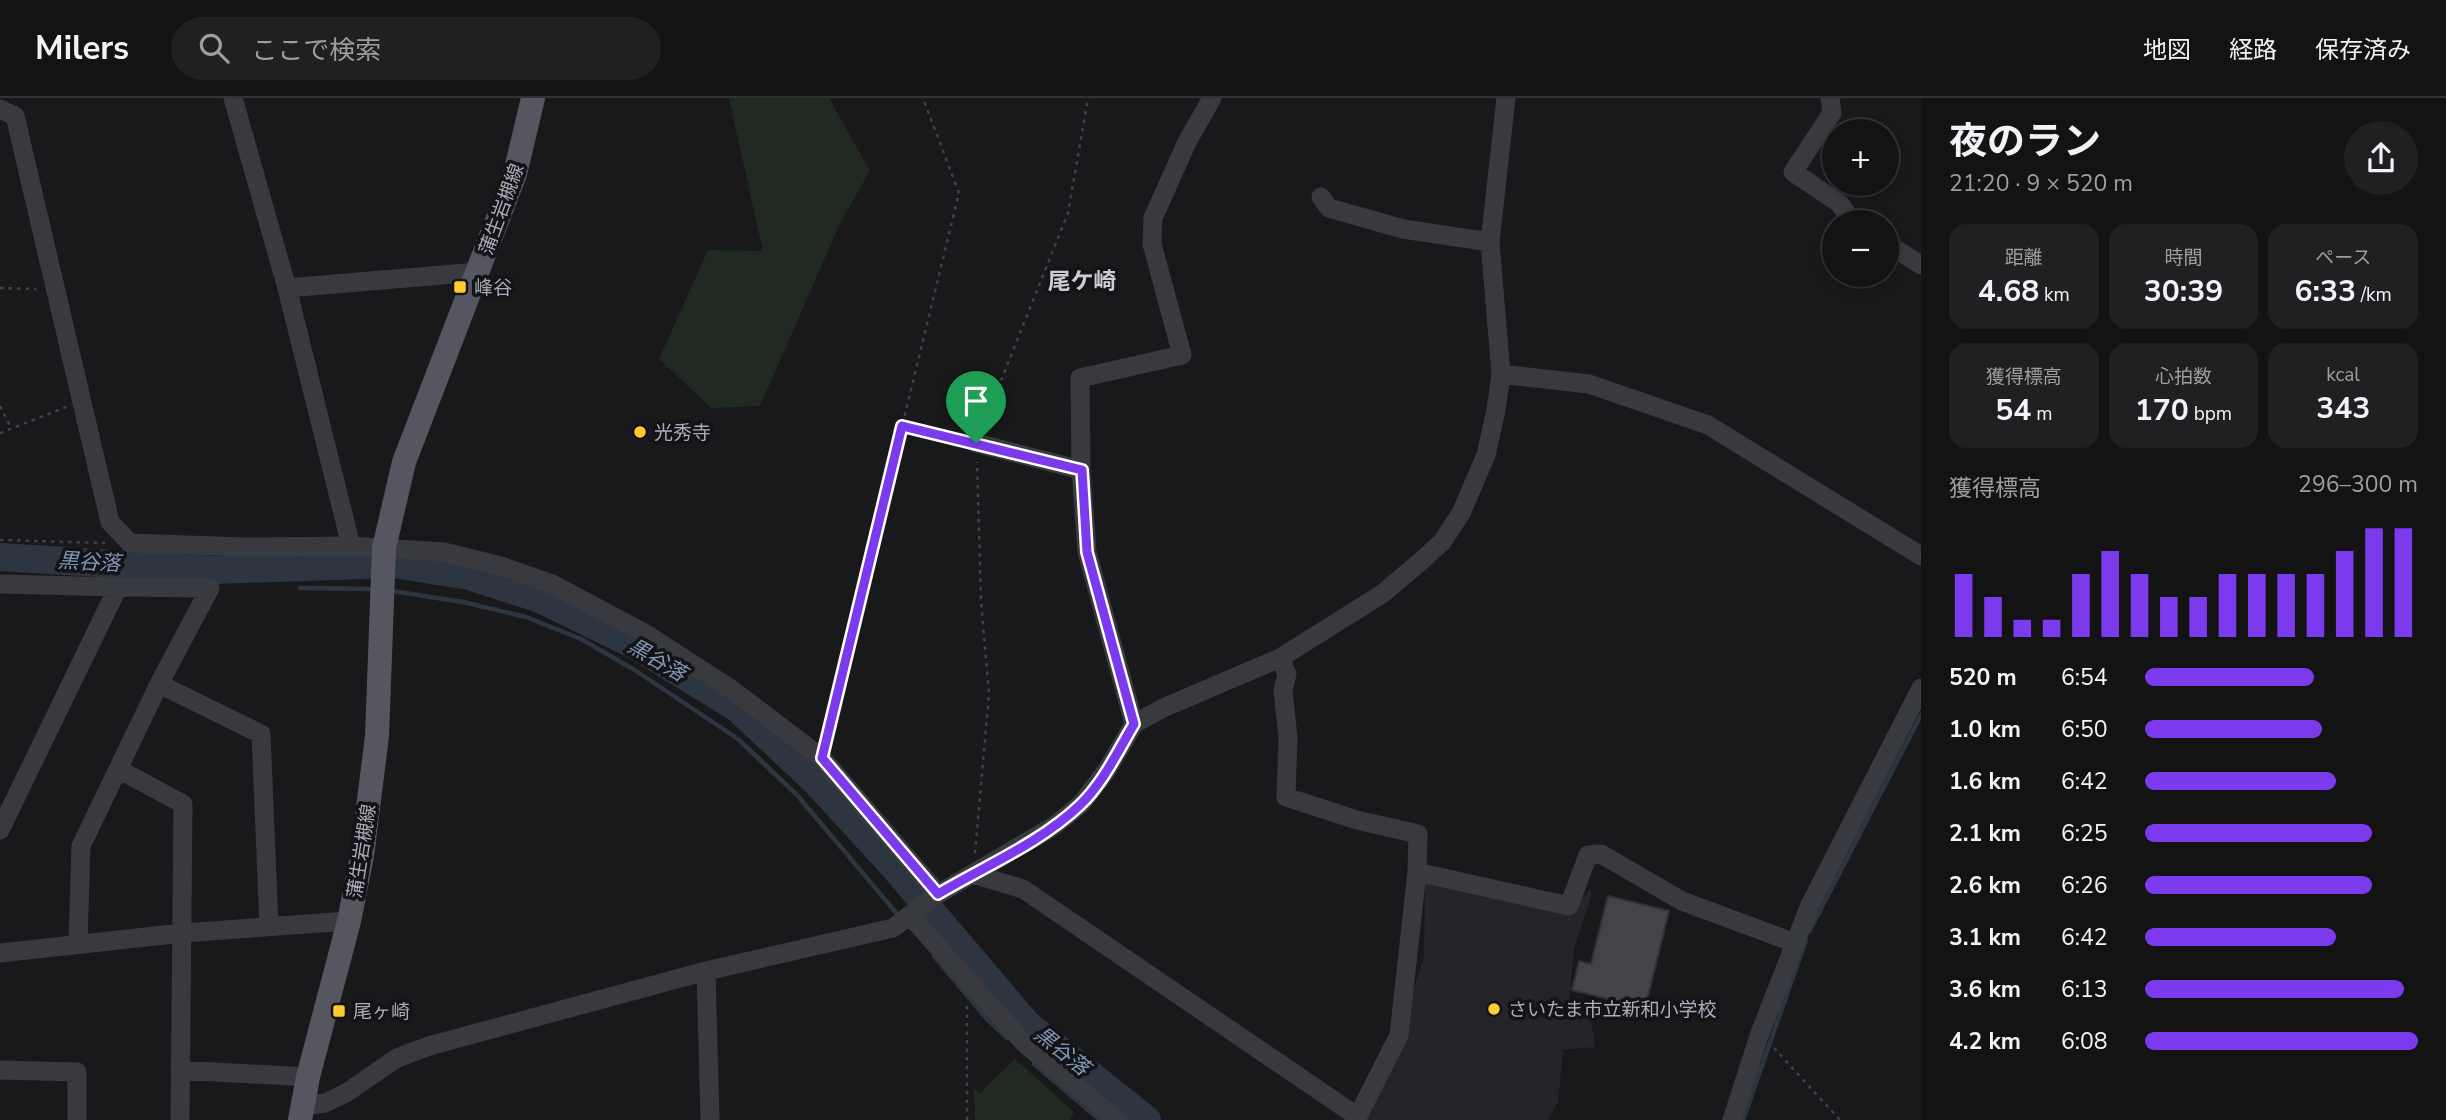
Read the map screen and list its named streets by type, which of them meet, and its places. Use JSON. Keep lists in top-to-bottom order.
{
  "streets": {
    "main road": ["蒲生岩槻線"]
  },
  "districts": ["尾ケ崎"],
  "water": ["黒谷落"],
  "places": {
    "transit": ["峰谷", "尾ヶ崎"],
    "other": ["光秀寺", "さいたま市立新和小学校"]
  },
  "page": {
    "header": "Milers",
    "search": "ここで検索",
    "nav": ["地図", "経路", "保存済み"],
    "heading": ["夜のラン", "21:20 · 9 × 520 m"],
    "map_buttons": ["+", "−"],
    "stats": [
      ["距離", "4.68 km"],
      ["時間", "30:39"],
      ["ペース", "6:33 /km"],
      ["獲得標高", "54 m"],
      ["心拍数", "170 bpm"],
      ["kcal", "343"]
    ],
    "chart": ["獲得標高", "296–300 m"],
    "list": [
      {
        "name": "520 m",
        "note": "6:54"
      },
      {
        "name": "1.0 km",
        "note": "6:50"
      },
      {
        "name": "1.6 km",
        "note": "6:42"
      },
      {
        "name": "2.1 km",
        "note": "6:25"
      },
      {
        "name": "2.6 km",
        "note": "6:26"
      },
      {
        "name": "3.1 km",
        "note": "6:42"
      },
      {
        "name": "3.6 km",
        "note": "6:13"
      },
      {
        "name": "4.2 km",
        "note": "6:08"
      }
    ]
  }
}
